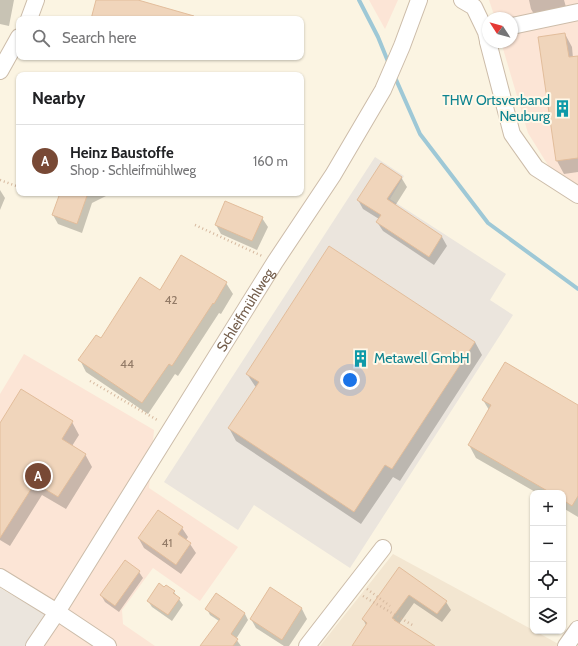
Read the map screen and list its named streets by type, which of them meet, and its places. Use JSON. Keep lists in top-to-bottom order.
{
  "streets": {
    "street": ["Schleifmühlweg"]
  },
  "places": {
    "building": ["THW Ortsverband Neuburg", "Metawell GmbH"]
  },
  "house_numbers": ["42", "44", "41"],
  "north": "top left",
  "page": {
    "search": "Search here",
    "heading": "Nearby",
    "list": [
      {
        "mark": "A",
        "name": "Heinz Baustoffe",
        "note": "Shop · Schleifmühlweg",
        "value": "160 m"
      }
    ],
    "pins": "A",
    "map_buttons": ["+", "−"]
  }
}
